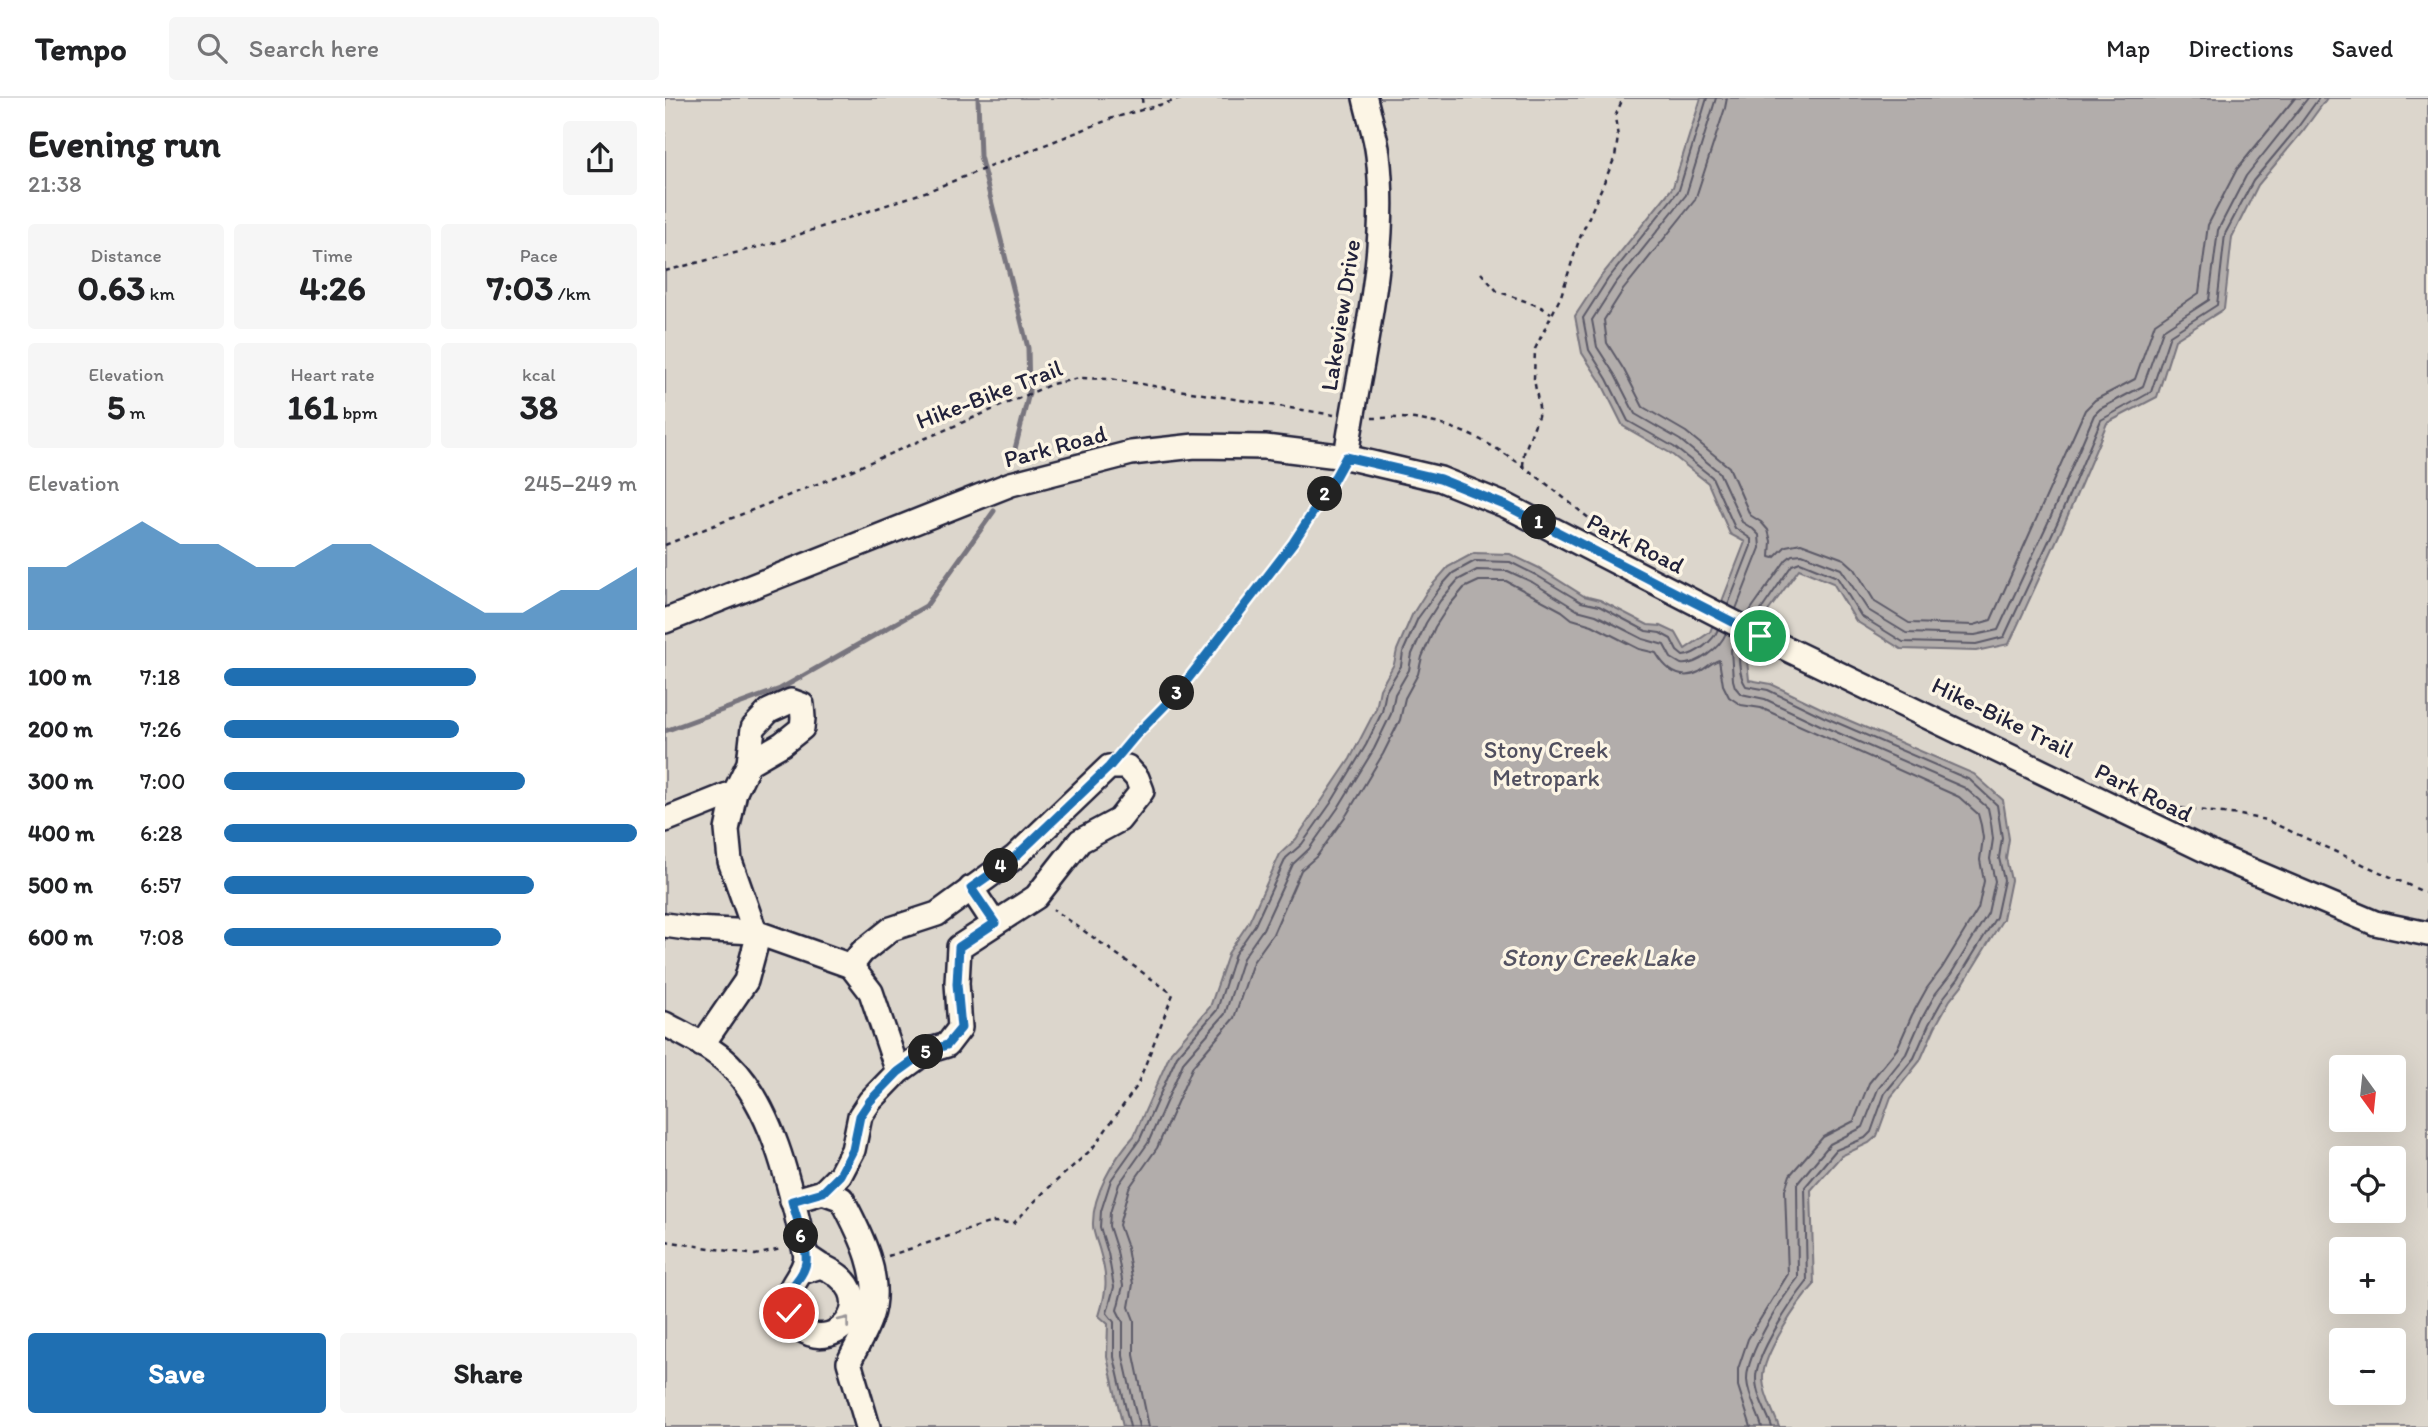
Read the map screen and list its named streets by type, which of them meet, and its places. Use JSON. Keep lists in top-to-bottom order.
{
  "streets": {
    "street": ["Lakeview Drive", "Park Road"],
    "path": ["Hike-Bike Trail"]
  },
  "crossings": [
    ["Lakeview Drive", "Park Road"]
  ],
  "water": ["Stony Creek Lake"],
  "parks": ["Stony Creek Metropark"],
  "north": "bottom",
  "page": {
    "header": "Tempo",
    "search": "Search here",
    "nav": ["Map", "Directions", "Saved"],
    "heading": ["Evening run", "21:38"],
    "stats": [
      ["Distance", "0.63 km"],
      ["Time", "4:26"],
      ["Pace", "7:03 /km"],
      ["Elevation", "5 m"],
      ["Heart rate", "161 bpm"],
      ["kcal", "38"]
    ],
    "chart": ["Elevation", "245–249 m"],
    "pins": [
      "2",
      "1",
      "3",
      "4",
      "5",
      "6"
    ],
    "list": [
      {
        "name": "100 m",
        "note": "7:18"
      },
      {
        "name": "200 m",
        "note": "7:26"
      },
      {
        "name": "300 m",
        "note": "7:00"
      },
      {
        "name": "400 m",
        "note": "6:28"
      },
      {
        "name": "500 m",
        "note": "6:57"
      },
      {
        "name": "600 m",
        "note": "7:08"
      }
    ],
    "map_buttons": ["+", "−"],
    "buttons": ["Save", "Share"]
  }
}
